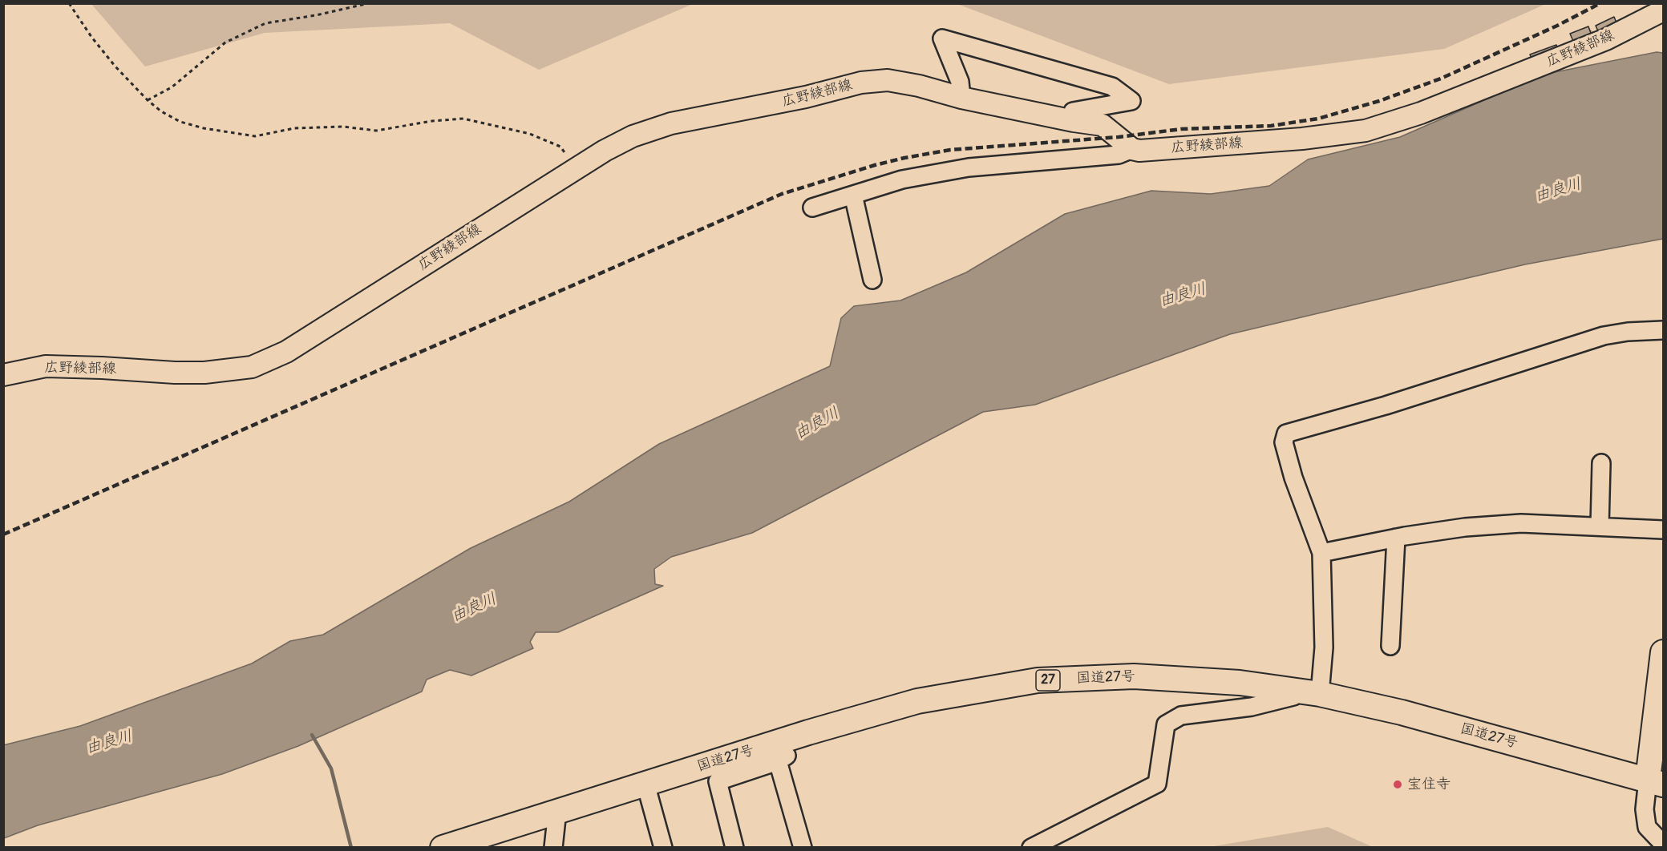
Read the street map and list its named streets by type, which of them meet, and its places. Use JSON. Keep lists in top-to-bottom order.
{
  "streets": {
    "highway": ["国道27号", "27"],
    "main road": ["広野綾部線"]
  },
  "water": ["由良川"],
  "places": ["宝住寺"]
}
